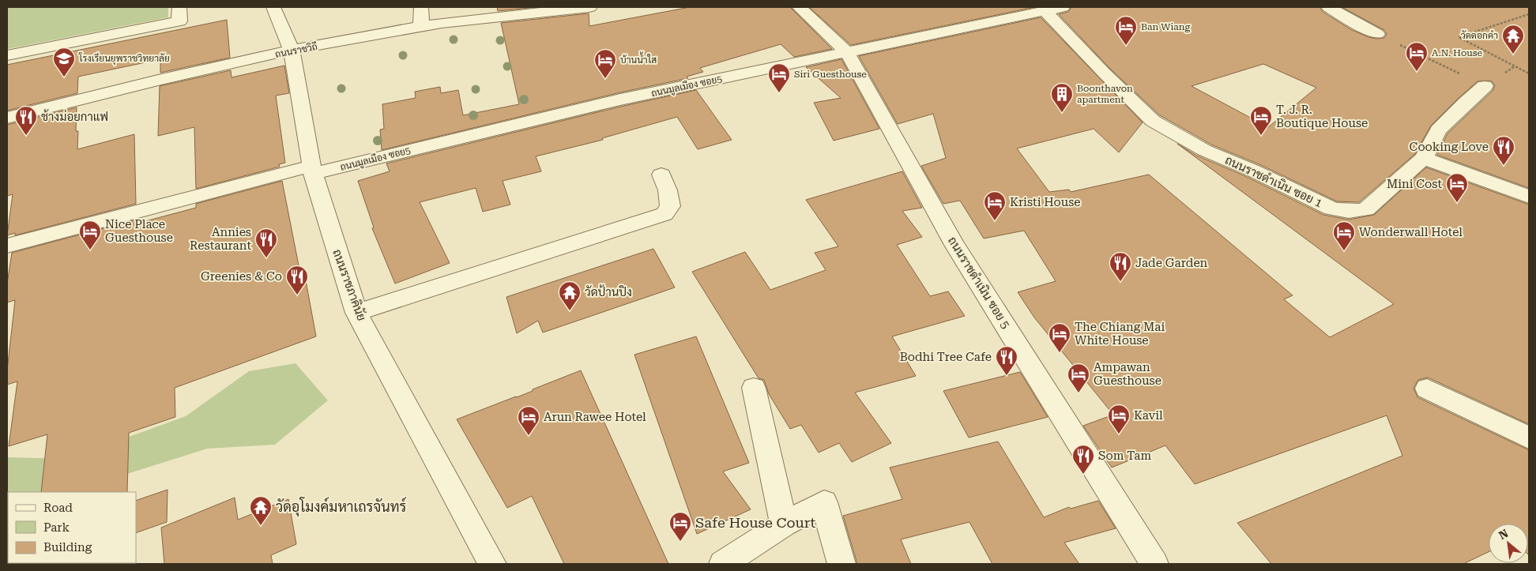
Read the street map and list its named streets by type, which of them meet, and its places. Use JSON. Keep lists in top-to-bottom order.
{
  "streets": {
    "street": [
      "ถนนราชวิถี",
      "ถนนมูลเมือง ซอย5",
      "ถนนราชดำเนิน ซอย 1",
      "ถนนราชดำเนิน ซอย 5",
      "ถนนราชภาคินัย"
    ]
  },
  "crossings": [
    ["ถนนราชวิถี", "ถนนราชภาคินัย"],
    ["ถนนมูลเมือง ซอย5", "ถนนราชดำเนิน ซอย 1"],
    ["ถนนมูลเมือง ซอย5", "ถนนราชดำเนิน ซอย 5"],
    ["ถนนมูลเมือง ซอย5", "ถนนราชภาคินัย"]
  ],
  "places": {
    "hotel": [
      "Ban Wiang",
      "A.N. House",
      "บ้านน้ำใส",
      "Siri Guesthouse",
      "T. J. R. Boutique House",
      "Mini Cost",
      "Kristi House",
      "Nice Place Guesthouse",
      "Wonderwall Hotel",
      "The Chiang Mai White House",
      "Ampawan Guesthouse",
      "Kavil",
      "Arun Rawee Hotel",
      "Safe House Court"
    ],
    "temple": ["วัดดอกคำ", "วัดป้านปิง", "วัดอุโมงค์มหาเถรจันทร์"],
    "school or university": ["โรงเรียนยุพราชวิทยาลัย"],
    "building": ["Boonthavon apartment"],
    "restaurant": [
      "ช้างม่อยกาแฟ",
      "Cooking Love",
      "Annies Restaurant",
      "Jade Garden",
      "Greenies & Co",
      "Bodhi Tree Cafe",
      "Som Tam"
    ]
  },
  "legend": ["Road", "Park", "Building"],
  "north": "top left"
}
